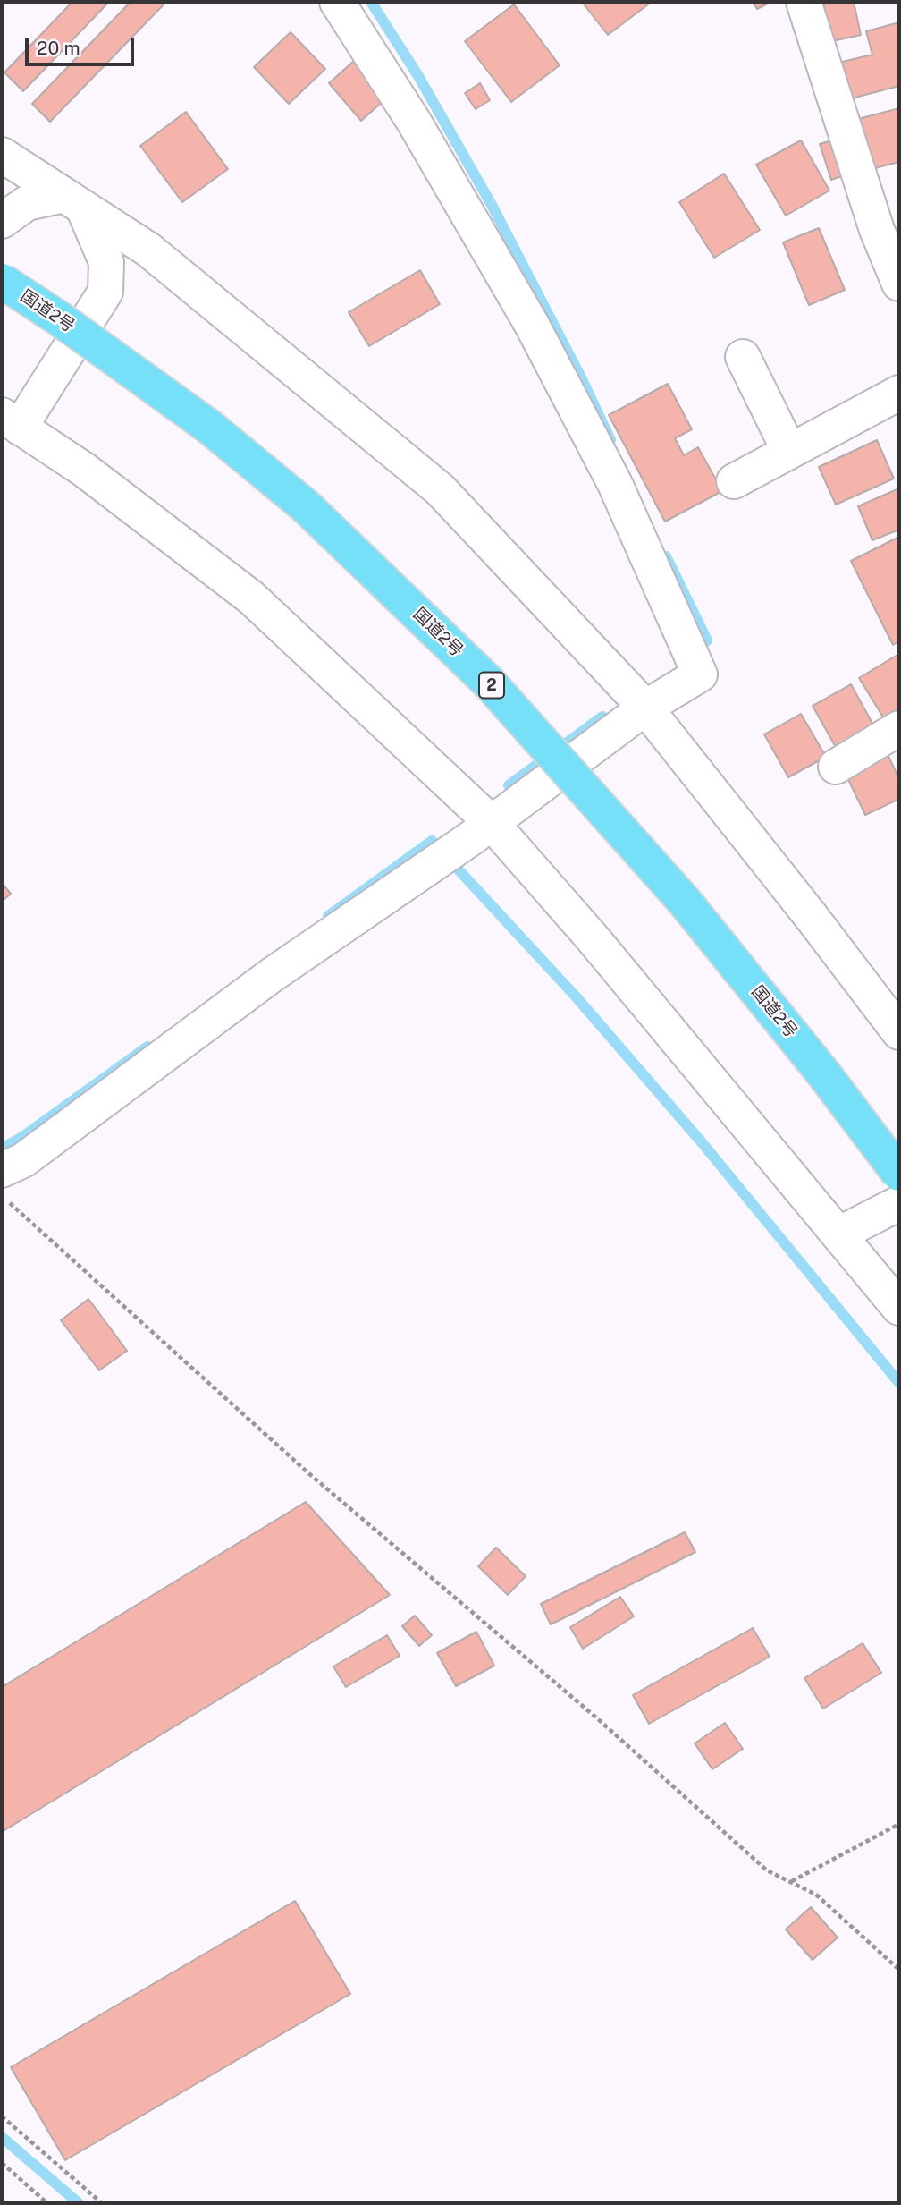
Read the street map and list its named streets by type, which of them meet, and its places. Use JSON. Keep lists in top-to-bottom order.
{
  "streets": {
    "highway": ["国道2号", "2"]
  },
  "scale_bar": "20 m"
}
